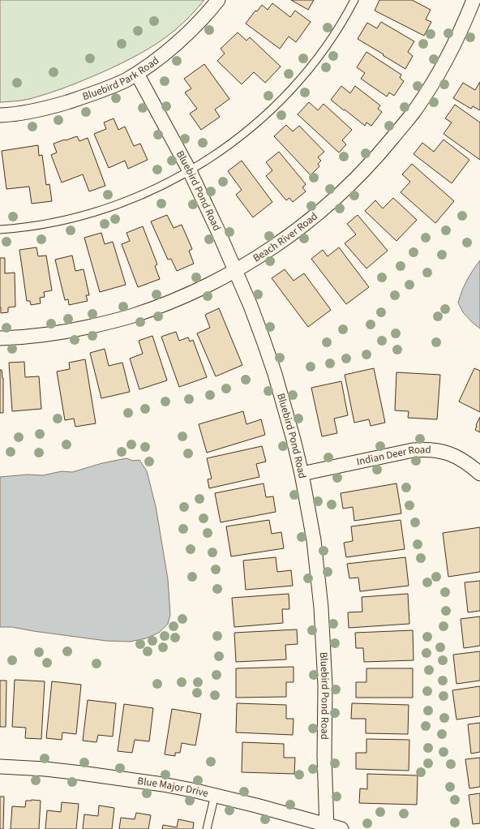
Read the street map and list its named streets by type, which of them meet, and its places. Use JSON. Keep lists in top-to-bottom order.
{
  "streets": {
    "street": [
      "Bluebird Park Road",
      "Bluebird Pond Road",
      "Beach River Road",
      "Indian Deer Road",
      "Blue Major Drive"
    ]
  },
  "crossings": [
    ["Bluebird Park Road", "Bluebird Pond Road"],
    ["Bluebird Pond Road", "Beach River Road"],
    ["Bluebird Pond Road", "Indian Deer Road"],
    ["Bluebird Pond Road", "Blue Major Drive"]
  ]
}
